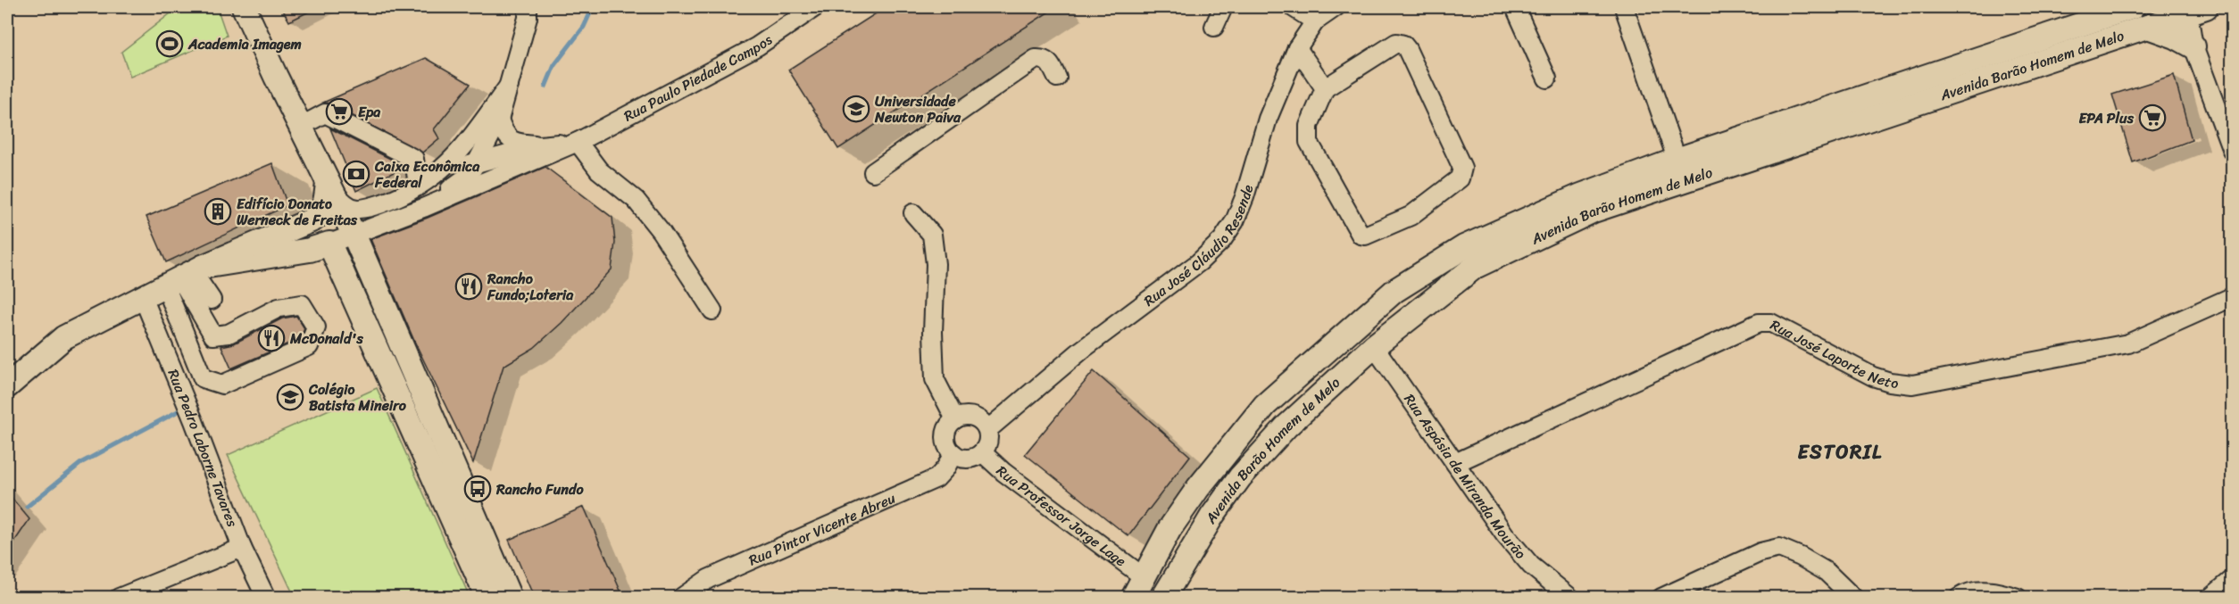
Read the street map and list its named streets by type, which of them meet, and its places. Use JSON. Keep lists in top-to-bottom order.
{
  "streets": {
    "main road": ["Avenida Barão Homem de Melo"],
    "street": [
      "Rua Paulo Piedade Campos",
      "Rua José Cláudio Resende",
      "Rua José Laporte Neto",
      "Rua Pedro Laborne Tavares",
      "Rua Aspásia de Miranda Mourão",
      "Rua Professor Jorge Lage",
      "Rua Pintor Vicente Abreu"
    ]
  },
  "crossings": [
    ["Avenida Barão Homem de Melo", "Rua Aspásia de Miranda Mourão"],
    ["Avenida Barão Homem de Melo", "Rua Professor Jorge Lage"],
    ["Rua José Cláudio Resende", "Rua Professor Jorge Lage"],
    ["Rua José Cláudio Resende", "Rua Pintor Vicente Abreu"],
    ["Rua José Laporte Neto", "Rua Aspásia de Miranda Mourão"],
    ["Rua Professor Jorge Lage", "Rua Pintor Vicente Abreu"]
  ],
  "districts": ["ESTORIL"],
  "places": {
    "sports": ["Academia Imagem"],
    "school or university": ["Universidade Newton Paiva", "Colégio Batista Mineiro"],
    "supermarket": ["Epa", "EPA Plus"],
    "bank": ["Caixa Econômica Federal"],
    "building": ["Edifício Donato Werneck de Freitas"],
    "restaurant": ["Rancho Fundo;Loteria", "McDonald's"],
    "bus stop": ["Rancho Fundo"]
  }
}
